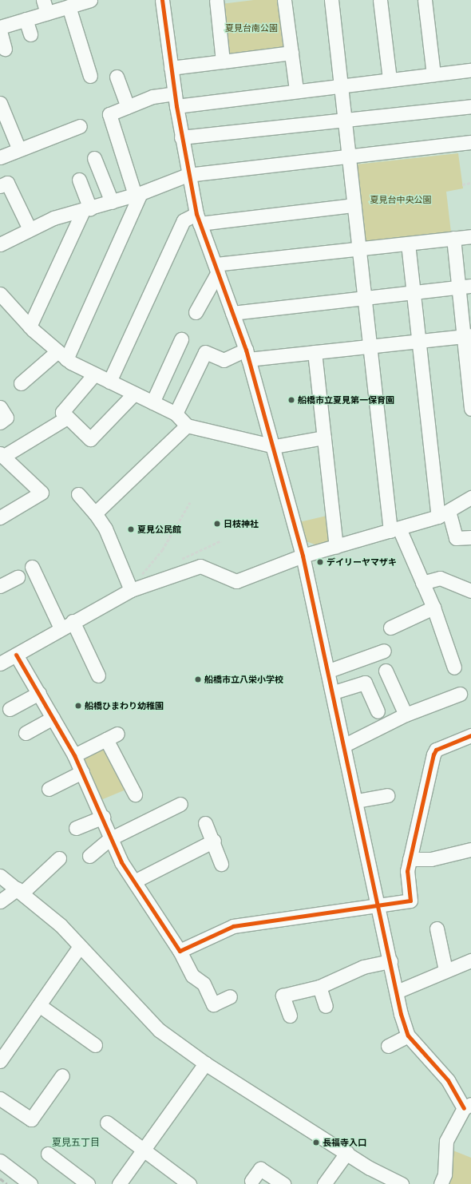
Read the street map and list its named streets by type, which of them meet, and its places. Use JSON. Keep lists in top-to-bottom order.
{
  "districts": ["夏見五丁目"],
  "parks": ["夏見台南公園", "夏見台中央公園"],
  "places": [
    "船橋市立夏見第一保育園",
    "日枝神社",
    "夏見公民館",
    "デイリーヤマザキ",
    "船橋市立八栄小学校",
    "船橋ひまわり幼稚園",
    "長福寺入口"
  ]
}
